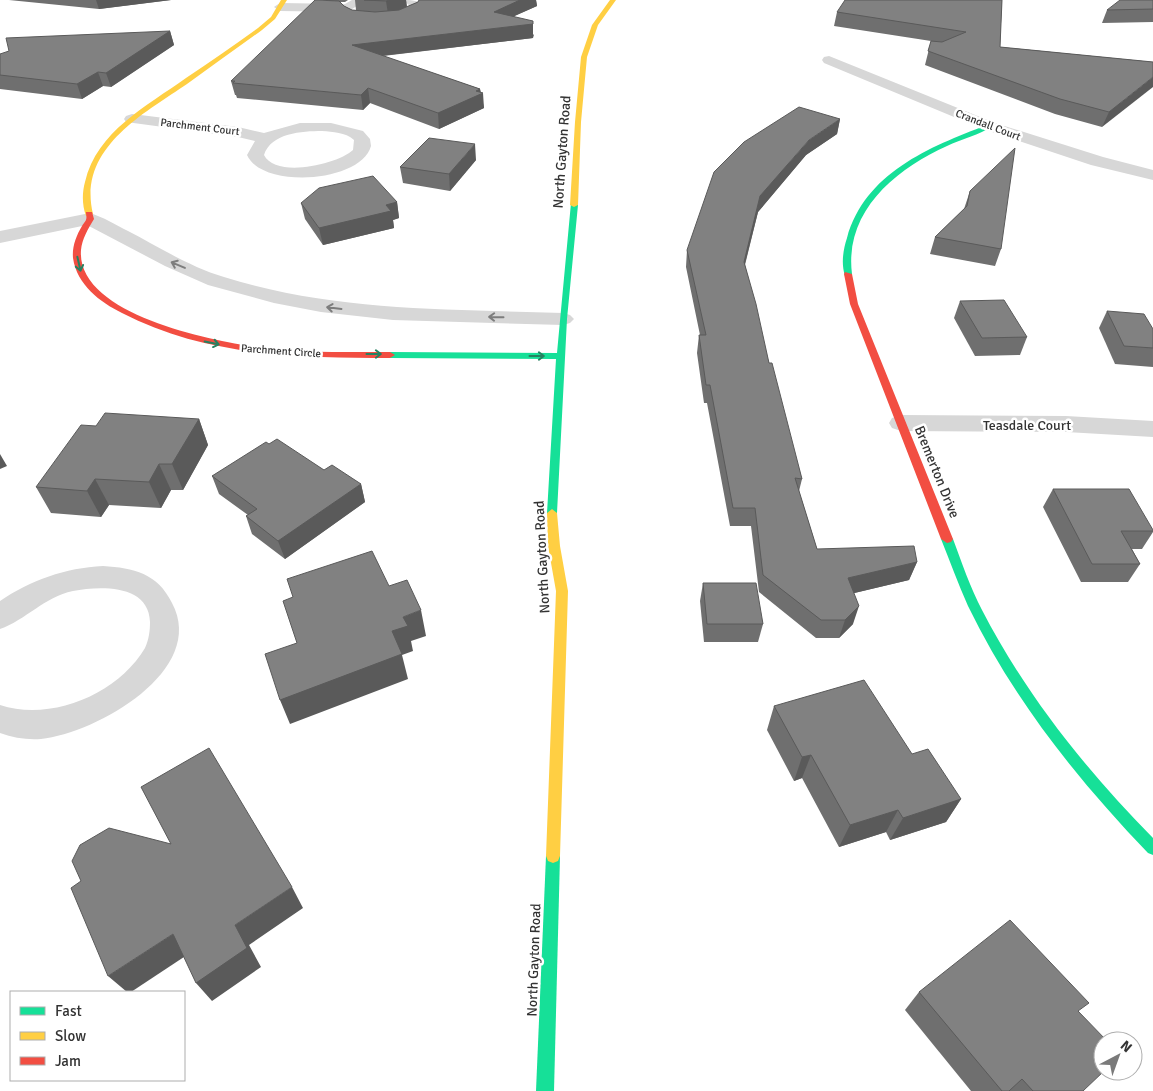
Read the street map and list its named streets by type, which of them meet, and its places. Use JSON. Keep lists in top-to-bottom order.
{
  "streets": {
    "street": [
      "Crandall Court",
      "Parchment Court",
      "North Gayton Road",
      "Parchment Circle",
      "Teasdale Court",
      "Bremerton Drive"
    ]
  },
  "crossings": [
    ["Crandall Court", "Bremerton Drive"],
    ["North Gayton Road", "Parchment Circle"],
    ["Teasdale Court", "Bremerton Drive"]
  ],
  "legend": ["Fast", "Slow", "Jam"],
  "north": "top right"
}
